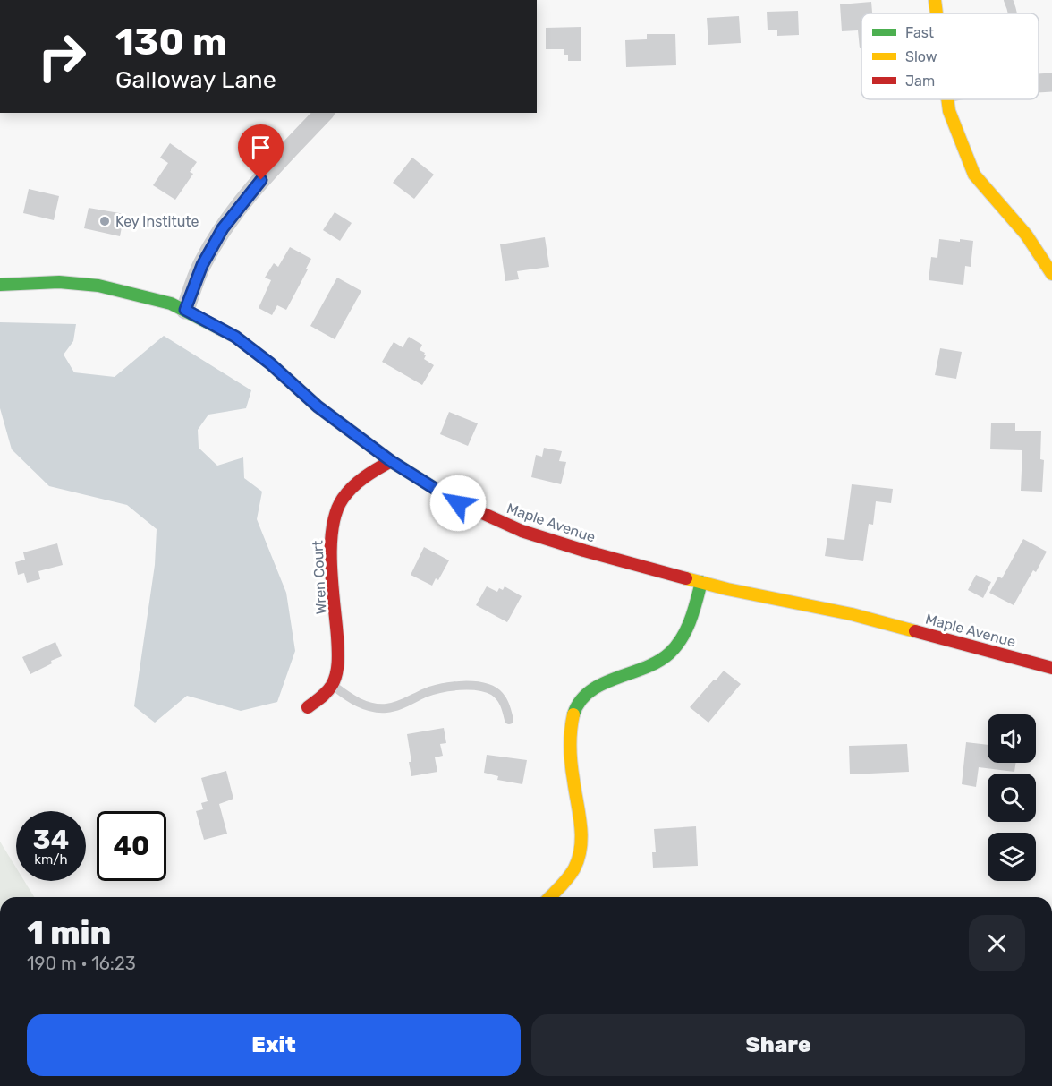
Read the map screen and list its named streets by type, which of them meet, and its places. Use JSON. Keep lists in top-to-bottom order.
{
  "streets": {
    "street": ["Maple Avenue", "Wren Court"]
  },
  "crossings": [
    ["Maple Avenue", "Wren Court"]
  ],
  "places": ["Key Institute"],
  "legend": ["Fast", "Slow", "Jam"],
  "page": {
    "turn": ["130 m", "Galloway Lane"],
    "speed": "34 km/h",
    "limit": "40",
    "heading": ["1 min", "190 m · 16:23"],
    "buttons": ["Exit", "Share"]
  }
}
